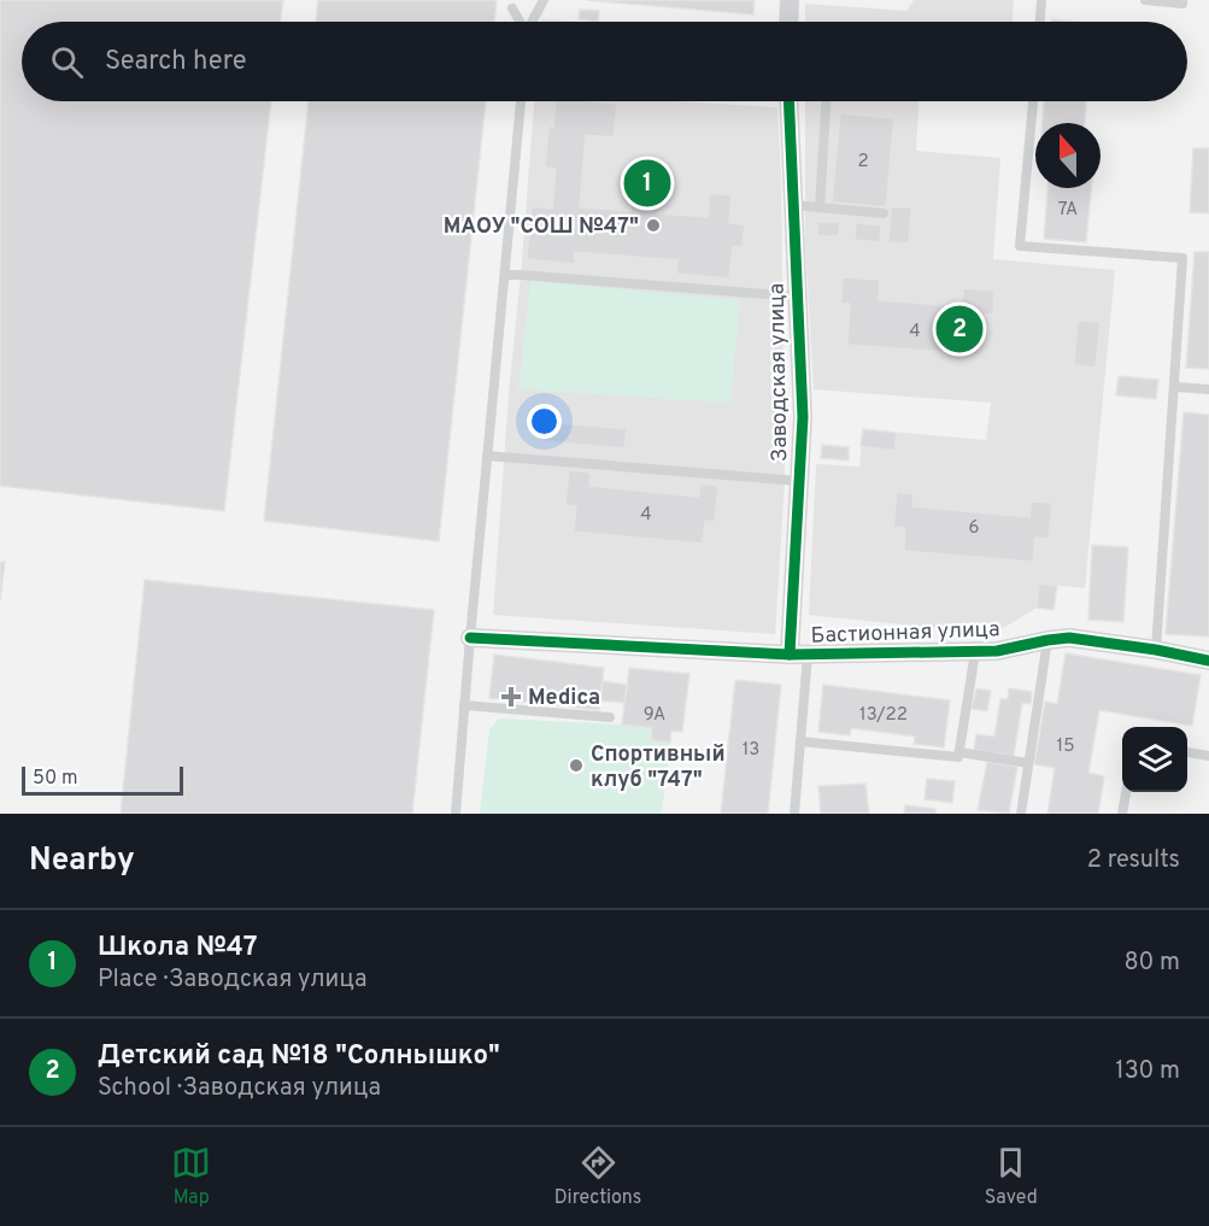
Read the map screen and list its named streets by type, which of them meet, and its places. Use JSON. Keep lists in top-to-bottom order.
{
  "streets": {
    "street": ["Заводская улица", "Бастионная улица"]
  },
  "crossings": [
    ["Заводская улица", "Бастионная улица"]
  ],
  "places": {
    "other": ["МАОУ \"СОШ №47\"", "Спортивный клуб \"747\""],
    "health": ["Medica"]
  },
  "house_numbers": [
    "2",
    "7А",
    "4",
    "4",
    "6",
    "9А",
    "13/22",
    "15",
    "13"
  ],
  "scale_bar": "50 m",
  "north": "top",
  "page": {
    "search": "Search here",
    "pins": ["1", "2"],
    "scale": "50 m",
    "heading": ["Nearby", "2 results"],
    "list": [
      {
        "mark": "1",
        "name": "Школа №47",
        "note": "Place · Заводская улица",
        "value": "80 m"
      },
      {
        "mark": "2",
        "name": "Детский сад №18 \"Солнышко\"",
        "note": "School · Заводская улица",
        "value": "130 m"
      }
    ],
    "nav": ["Map", "Directions", "Saved"]
  }
}
